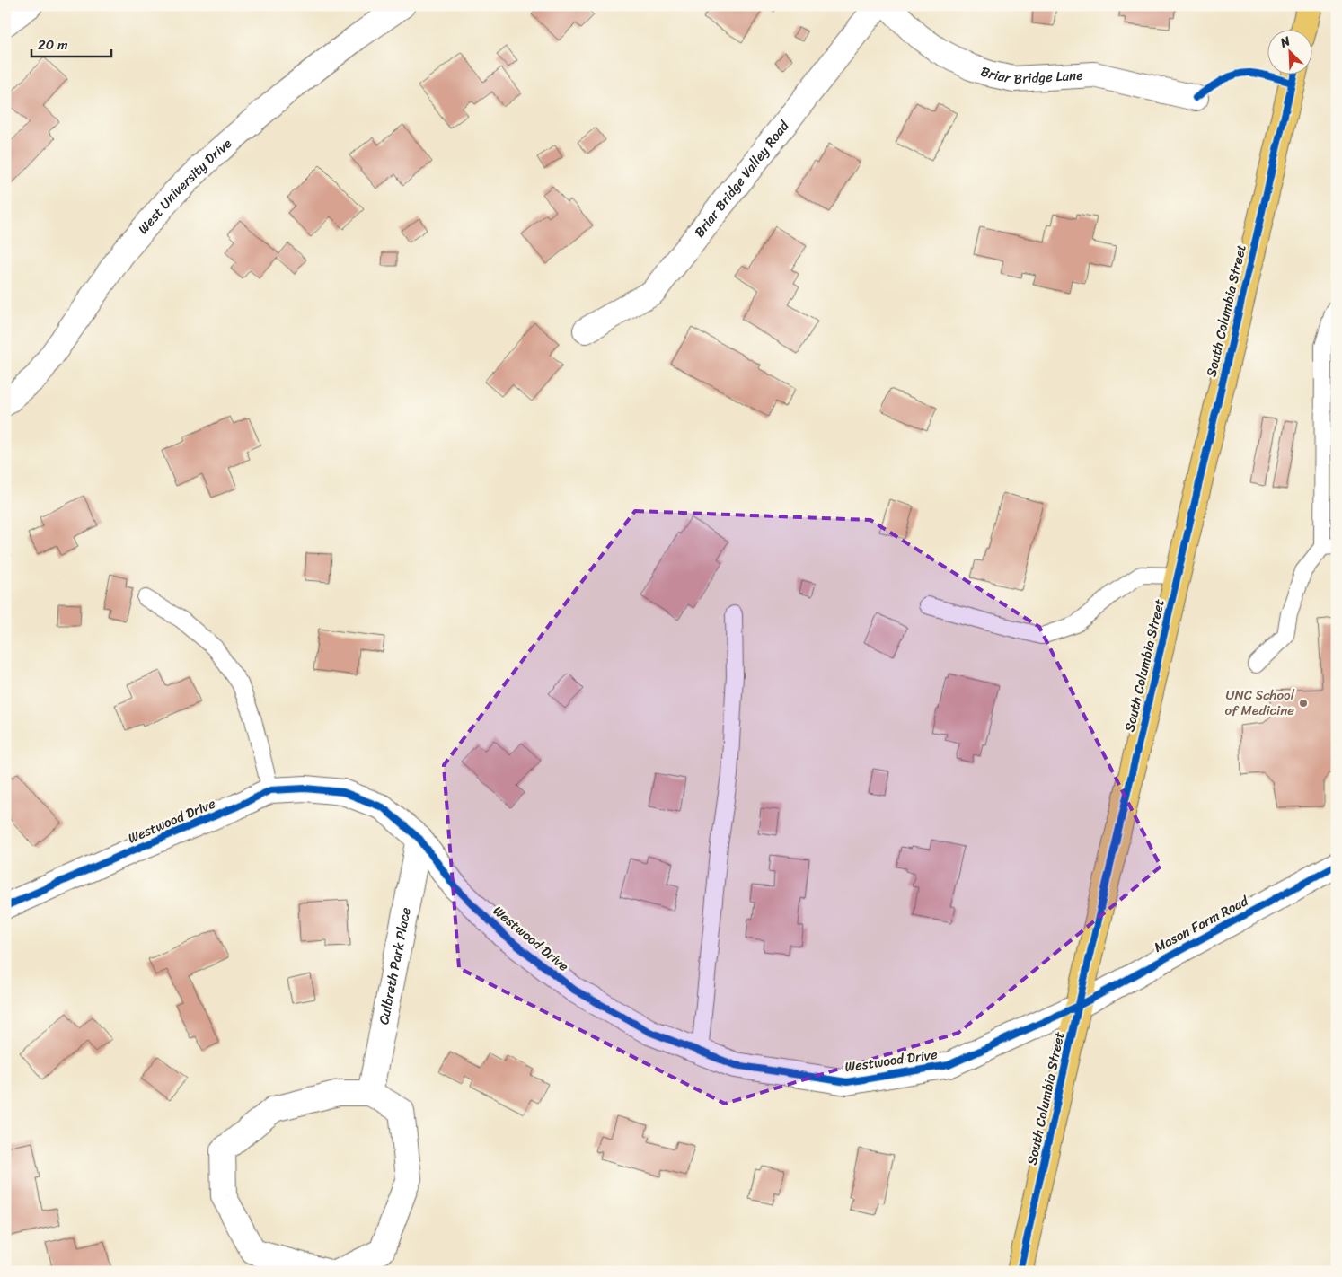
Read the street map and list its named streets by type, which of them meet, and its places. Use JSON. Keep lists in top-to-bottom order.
{
  "streets": {
    "main road": ["South Columbia Street"],
    "street": [
      "Briar Bridge Lane",
      "Briar Bridge Valley Road",
      "West University Drive",
      "Westwood Drive",
      "Mason Farm Road",
      "Culbreth Park Place"
    ]
  },
  "crossings": [
    ["South Columbia Street", "Westwood Drive"],
    ["South Columbia Street", "Mason Farm Road"],
    ["Westwood Drive", "Mason Farm Road"],
    ["Westwood Drive", "Culbreth Park Place"]
  ],
  "places": ["UNC School of Medicine"],
  "scale_bar": "20 m",
  "north": "top left"
}
